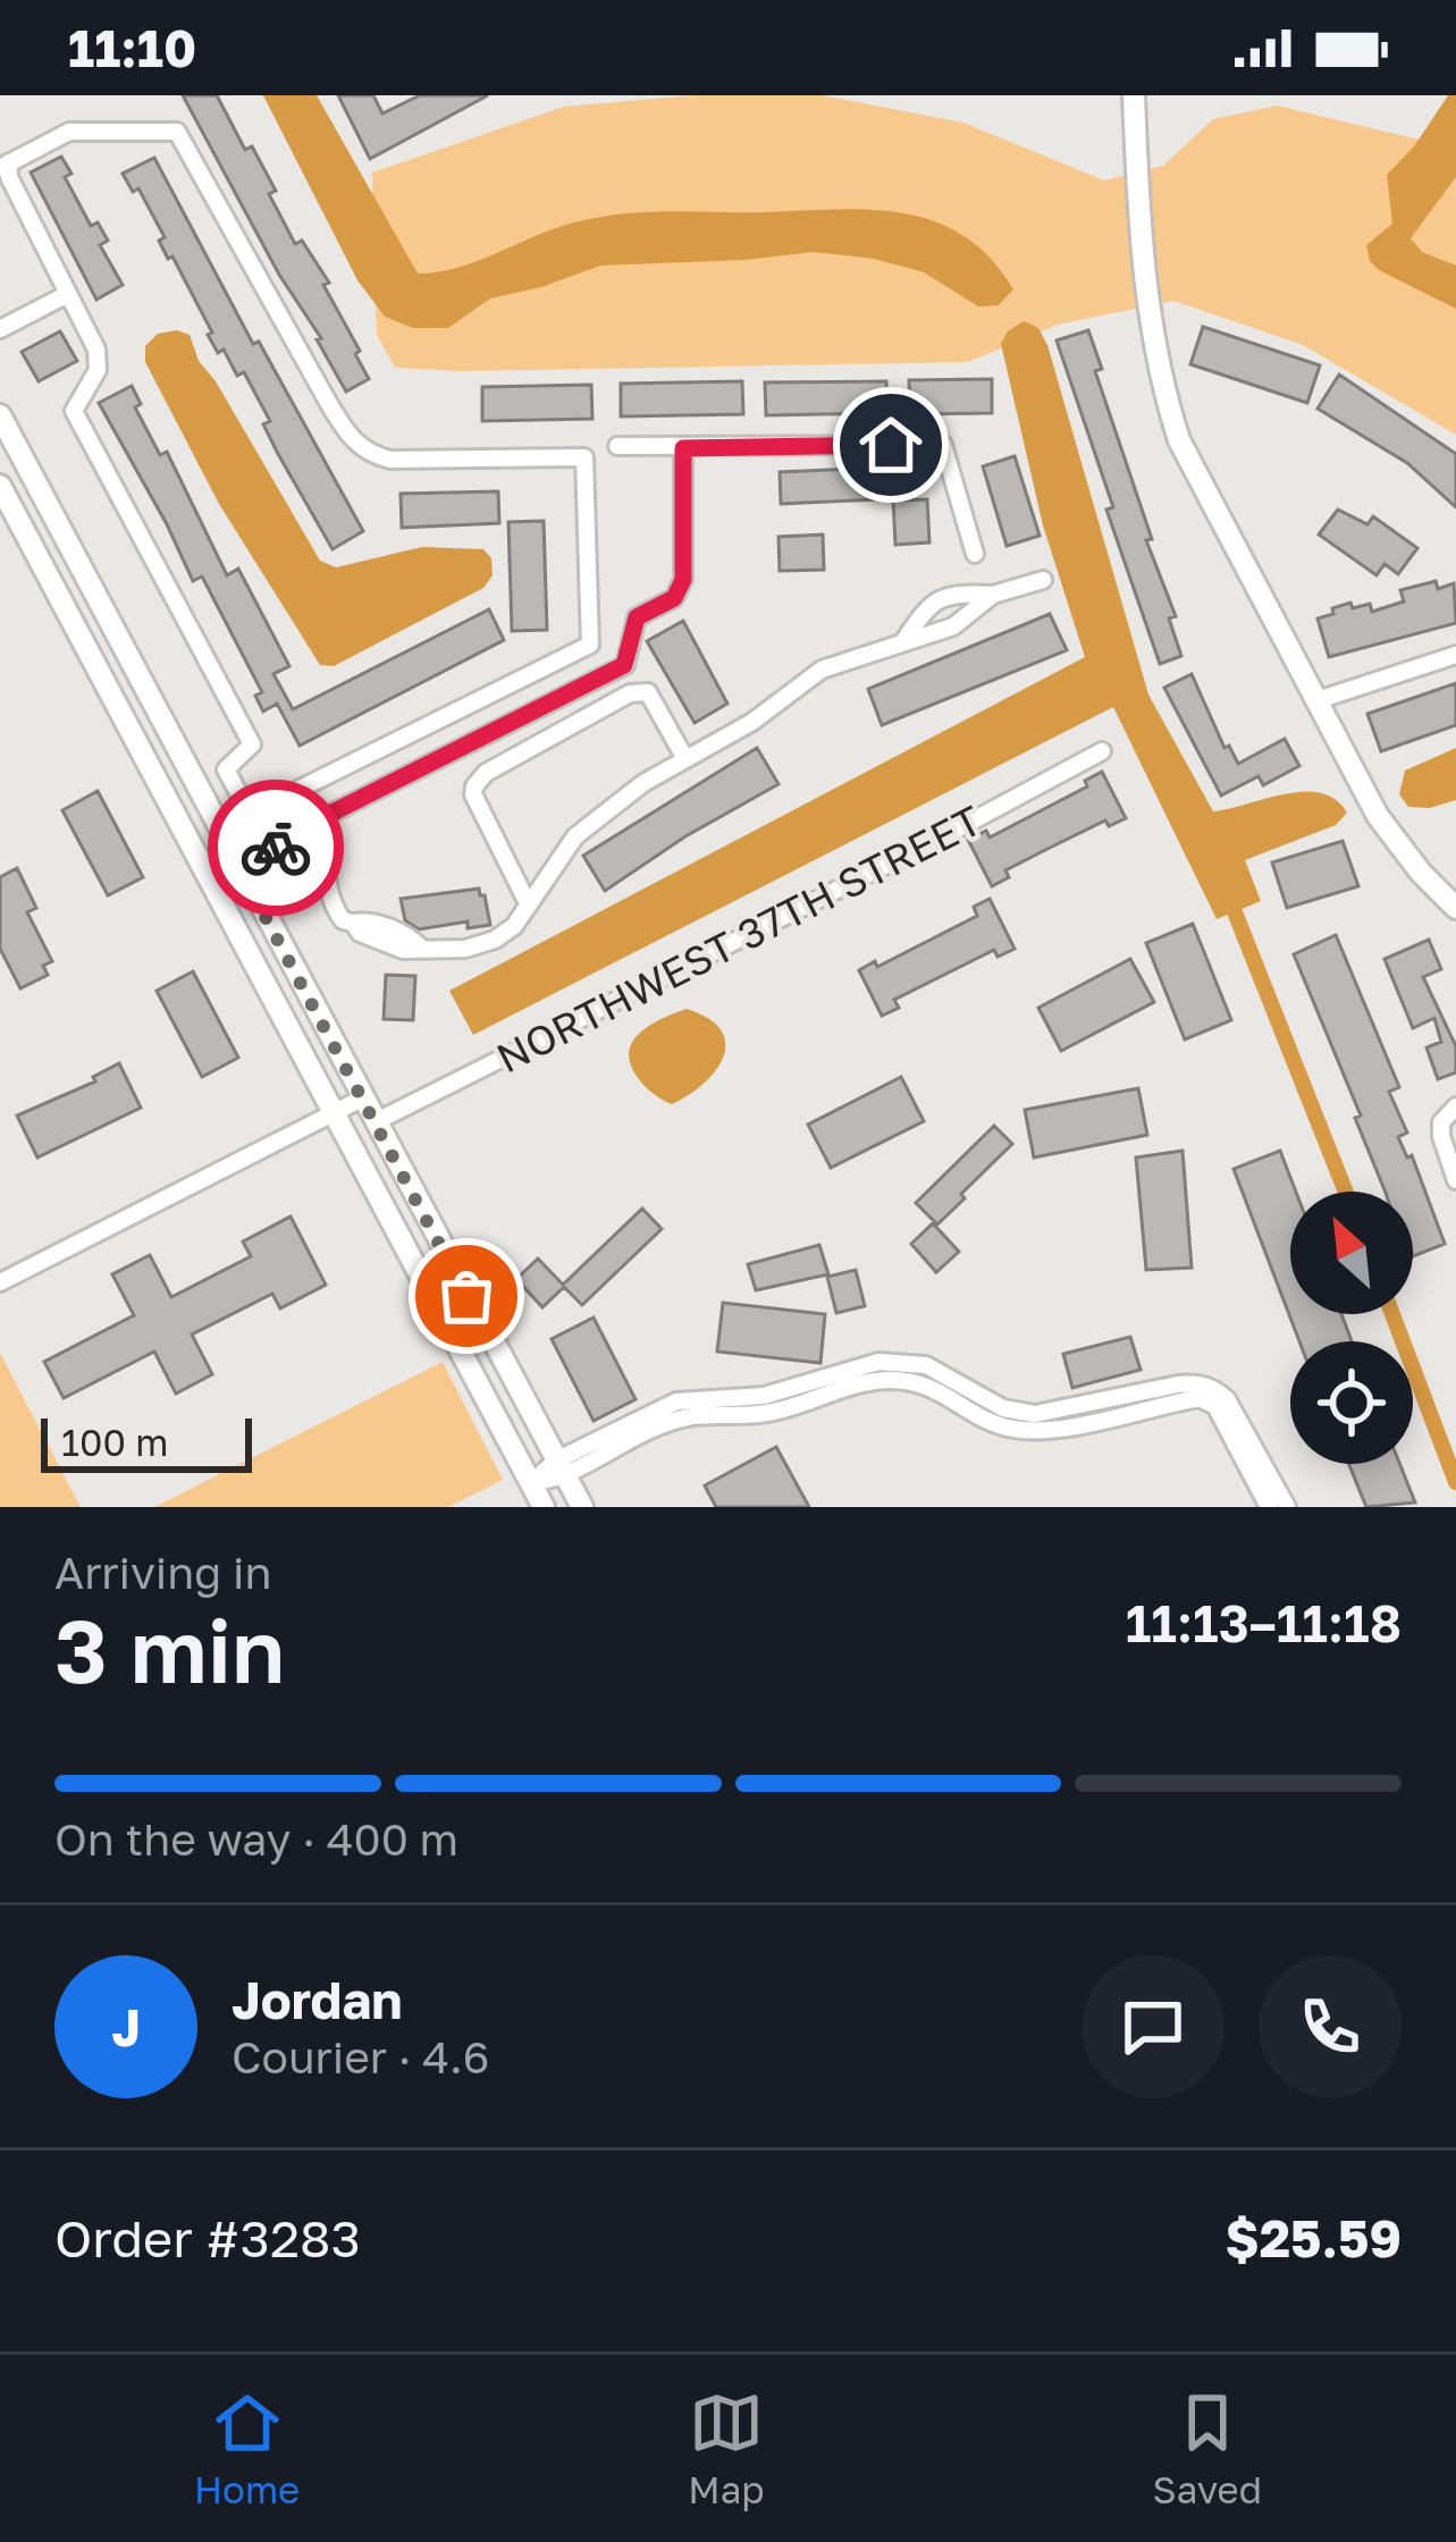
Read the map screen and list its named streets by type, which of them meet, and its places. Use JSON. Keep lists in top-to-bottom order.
{
  "streets": {
    "street": ["NORTHWEST 37TH STREET"]
  },
  "scale_bar": "100 m",
  "north": "top left",
  "page": {
    "status": "11:10",
    "scale": "100 m",
    "heading": ["3 min", "Arriving in", "11:13–11:18"],
    "panel": [
      "Jordan",
      "Courier · 4.6",
      "Order #3283",
      "$25.59"
    ],
    "bar": "On the way · 400 m",
    "round": "J",
    "tabs": ["Home", "Map", "Saved"]
  }
}
